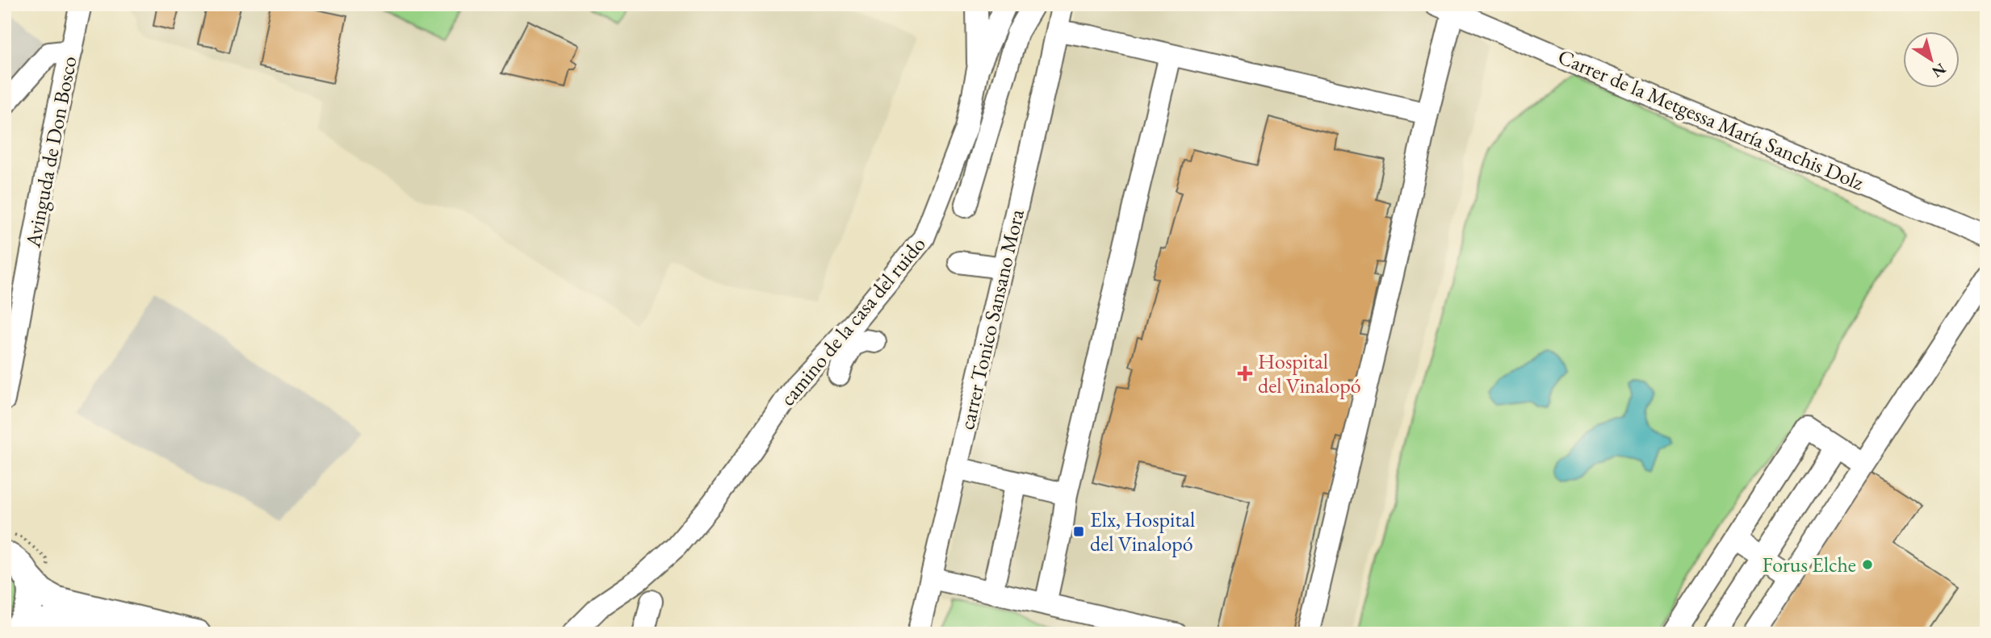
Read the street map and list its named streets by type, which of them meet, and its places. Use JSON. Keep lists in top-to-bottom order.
{
  "streets": {
    "street": [
      "Carrer de la Metgessa María Sanchis Dolz",
      "Avinguda de Don Bosco",
      "carrer Tonico Sansano Mora",
      "camino de la casa del ruido"
    ]
  },
  "places": {
    "health": ["Hospital del Vinalopó"],
    "transit": ["Elx, Hospital del Vinalopó"],
    "other": ["Forus Elche"]
  },
  "north": "bottom right"
}
